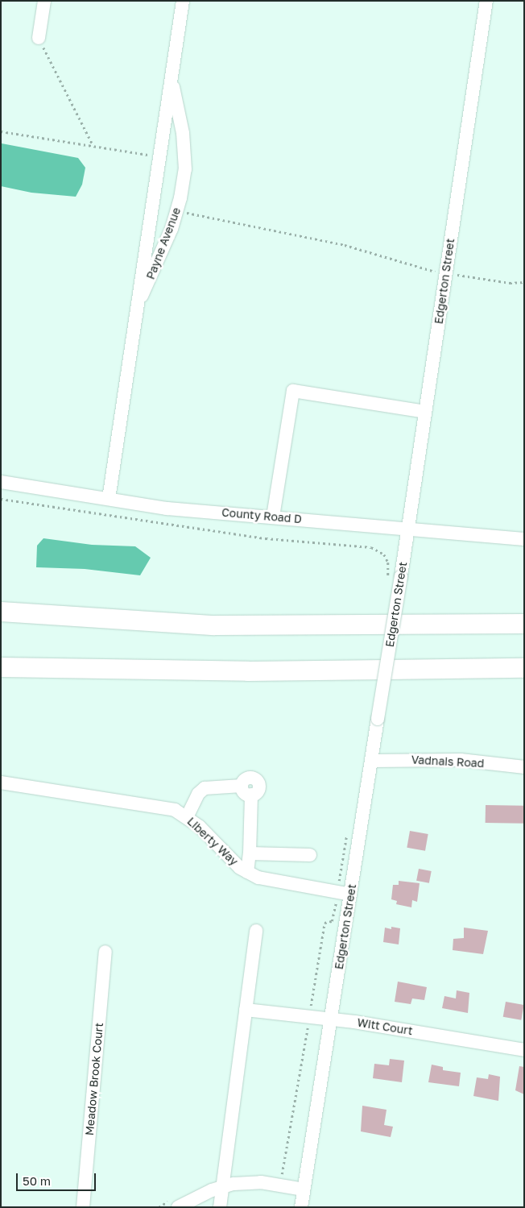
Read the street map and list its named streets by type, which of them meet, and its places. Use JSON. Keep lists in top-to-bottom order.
{
  "streets": {
    "street": [
      "Payne Avenue",
      "Edgerton Street",
      "County Road D",
      "Vadnais Road",
      "Liberty Way",
      "Witt Court",
      "Meadow Brook Court"
    ]
  },
  "crossings": [
    ["Payne Avenue", "County Road D"],
    ["Edgerton Street", "County Road D"],
    ["Edgerton Street", "Vadnais Road"],
    ["Edgerton Street", "Liberty Way"],
    ["Edgerton Street", "Witt Court"]
  ],
  "scale_bar": "50 m"
}
